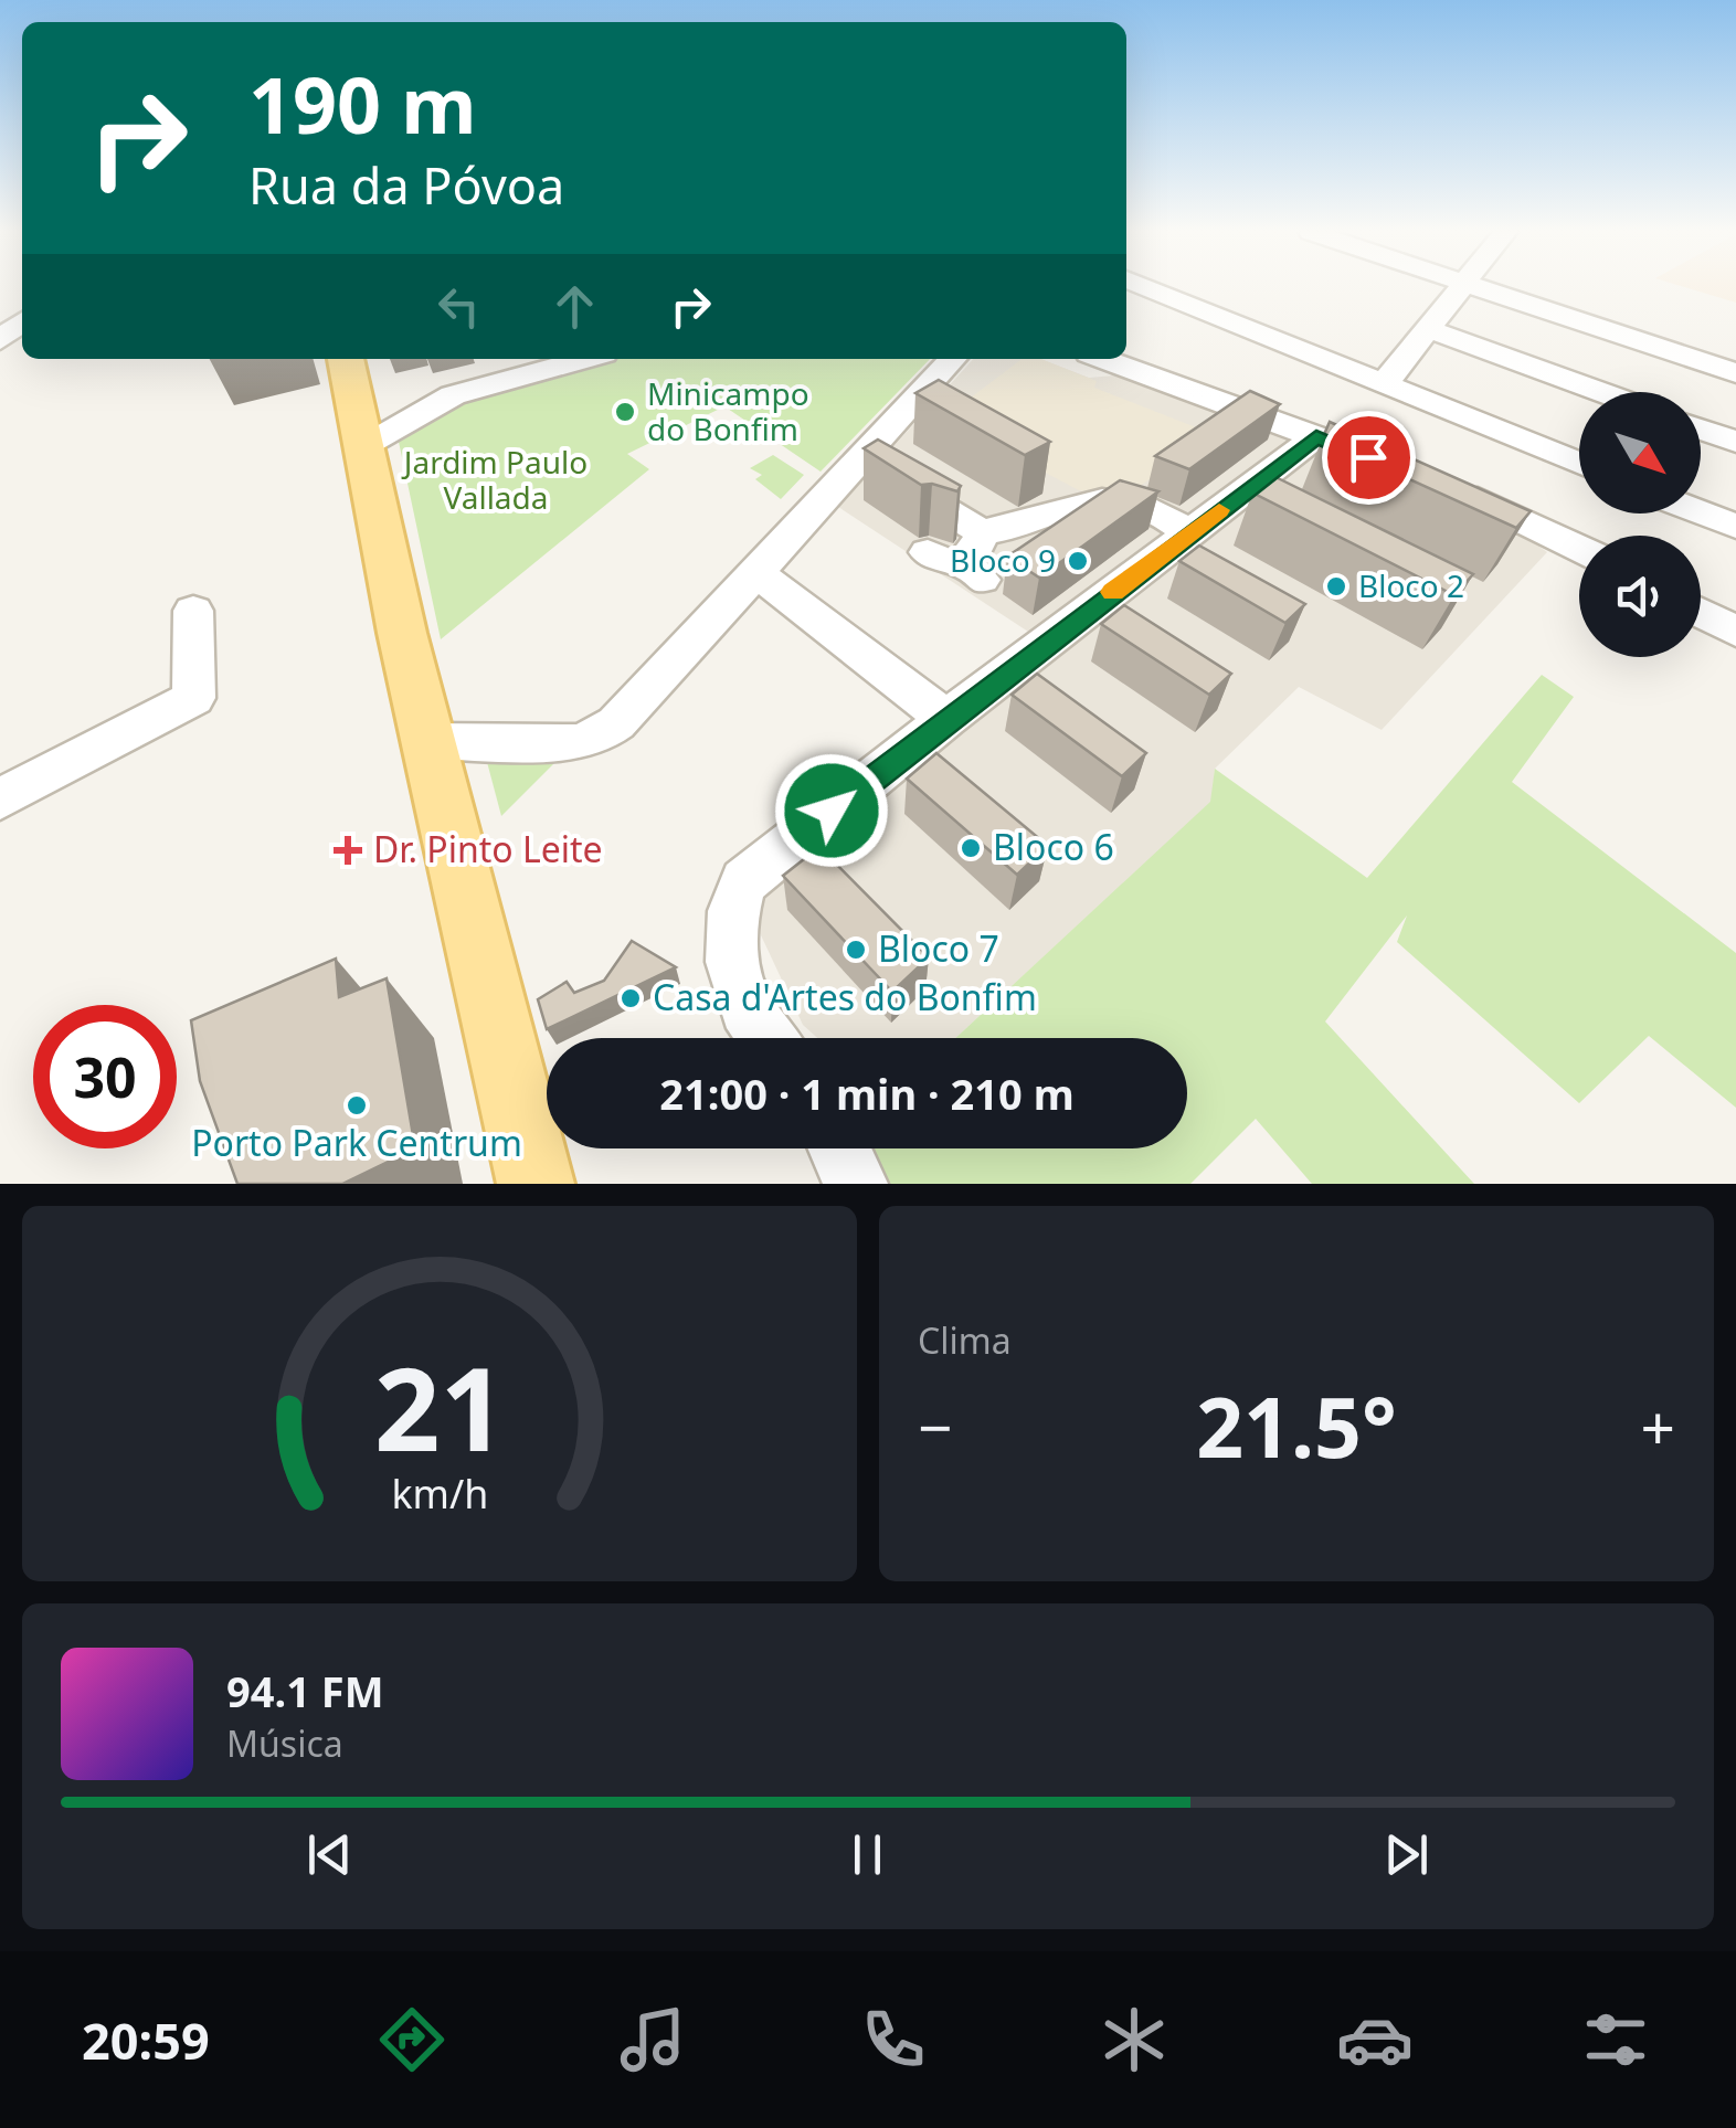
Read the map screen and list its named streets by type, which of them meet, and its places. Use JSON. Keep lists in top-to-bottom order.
{
  "parks": ["Jardim Paulo Vallada"],
  "places": {
    "other": [
      "Minicampo do Bonfim",
      "Bloco 9",
      "Bloco 2",
      "Bloco 6",
      "Bloco 7",
      "Casa d'Artes do Bonfim",
      "Porto Park Centrum"
    ],
    "health": ["Dr. Pinto Leite"]
  },
  "north": "bottom right",
  "page": {
    "turn": ["190 m", "Rua da Póvoa"],
    "limit": "30",
    "trip": "21:00 · 1 min · 210 m",
    "tile": "Clima",
    "heat": ["−", "21.5°", "+"],
    "song": ["94.1 FM", "Música"],
    "tabs": "20:59",
    "gauge": ["21", "km/h"]
  }
}
